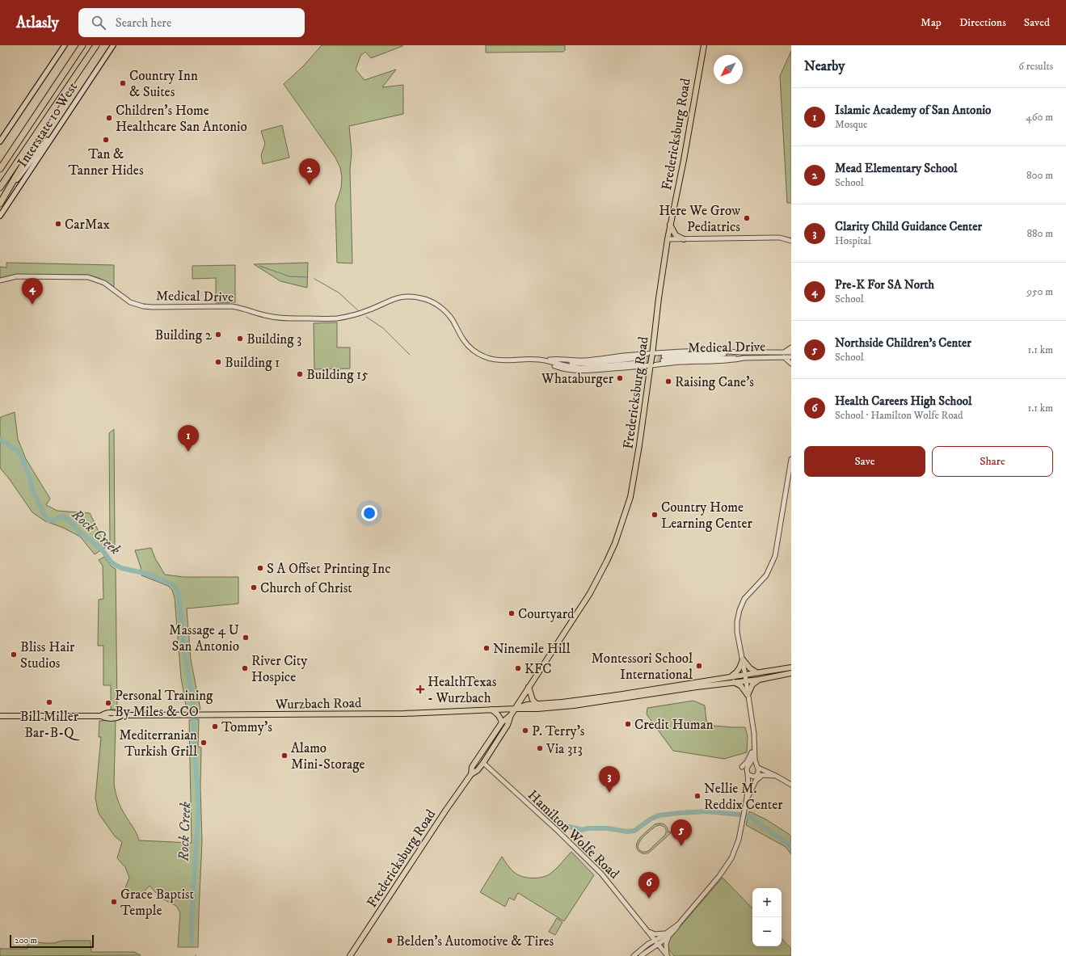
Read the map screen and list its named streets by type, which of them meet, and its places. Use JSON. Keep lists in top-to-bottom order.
{
  "streets": {
    "main road": ["Interstate 10 West", "Fredericksburg Road", "Wurzbach Road"],
    "street": ["Medical Drive", "Hamilton Wolfe Road"]
  },
  "crossings": [
    ["Fredericksburg Road", "Wurzbach Road"],
    ["Fredericksburg Road", "Hamilton Wolfe Road"]
  ],
  "water": ["Rock Creek"],
  "places": {
    "other": [
      "Country Inn & Suites",
      "Children's Home Healthcare San Antonio",
      "Tan & Tanner Hides",
      "Here We Grow Pediatrics",
      "CarMax",
      "Building 2",
      "Building 3",
      "Building 1",
      "Building 15",
      "Whataburger",
      "Raising Cane's",
      "Country Home Learning Center",
      "S A Offset Printing Inc",
      "Church of Christ",
      "Courtyard",
      "Massage 4 U San Antonio",
      "Ninemile Hill",
      "Bliss Hair Studios",
      "Montessori School International",
      "River City Hospice",
      "KFC",
      "Bill Miller Bar-B-Q",
      "Personal Training By Miles & CO",
      "Credit Human",
      "Tommy’s",
      "P. Terry's",
      "Mediterranian Turkish Grill",
      "Via 313",
      "Alamo Mini-Storage",
      "Nellie M. Reddix Center",
      "Grace Baptist Temple",
      "Belden's Automotive & Tires"
    ],
    "health": ["HealthTexas - Wurzbach"]
  },
  "scale_bar": "200 m",
  "north": "bottom left",
  "page": {
    "header": "Atlasly",
    "search": "Search here",
    "nav": ["Map", "Directions", "Saved"],
    "heading": ["Nearby", "6 results"],
    "list": [
      {
        "mark": "1",
        "name": "Islamic Academy of San Antonio",
        "note": "Mosque",
        "value": "460 m"
      },
      {
        "mark": "2",
        "name": "Mead Elementary School",
        "note": "School",
        "value": "800 m"
      },
      {
        "mark": "3",
        "name": "Clarity Child Guidance Center",
        "note": "Hospital",
        "value": "880 m"
      },
      {
        "mark": "4",
        "name": "Pre-K For SA North",
        "note": "School",
        "value": "950 m"
      },
      {
        "mark": "5",
        "name": "Northside Children's Center",
        "note": "School",
        "value": "1.1 km"
      },
      {
        "mark": "6",
        "name": "Health Careers High School",
        "note": "School · Hamilton Wolfe Road",
        "value": "1.1 km"
      }
    ],
    "pins": [
      "2",
      "4",
      "1",
      "3",
      "5",
      "6"
    ],
    "buttons": ["Save", "Share"],
    "map_buttons": ["+", "−"],
    "scale": "200 m"
  }
}
